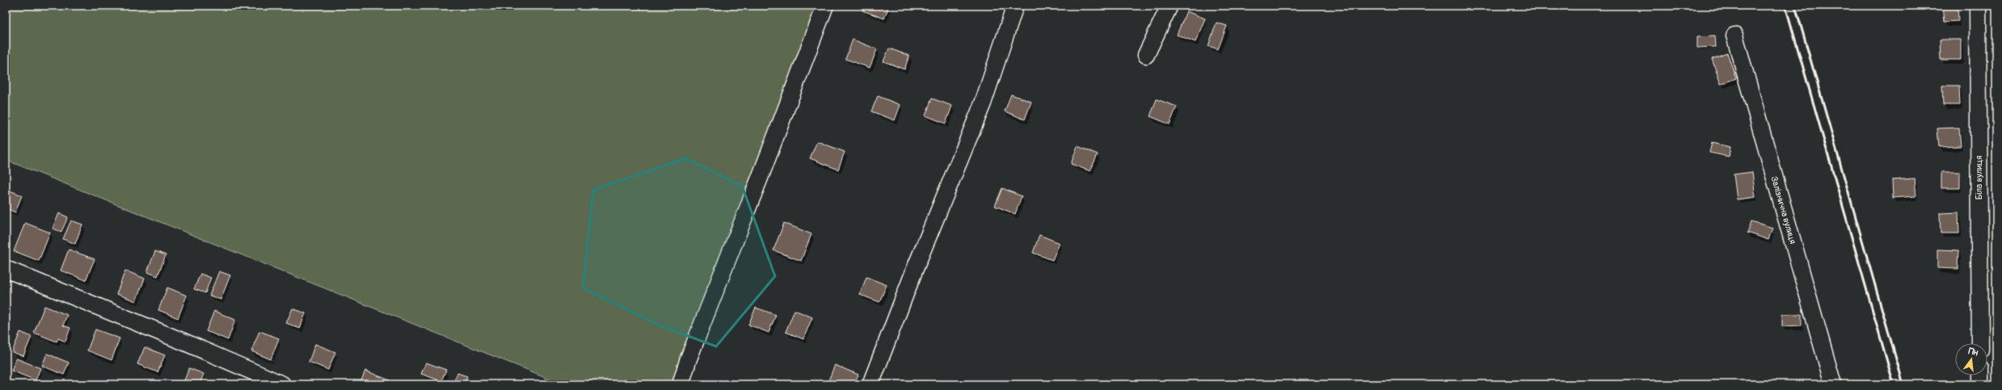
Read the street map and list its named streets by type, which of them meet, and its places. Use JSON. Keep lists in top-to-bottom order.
{
  "streets": {
    "street": ["Біла вулиця", "Залізнична вулиця"]
  },
  "north": "top"
}
